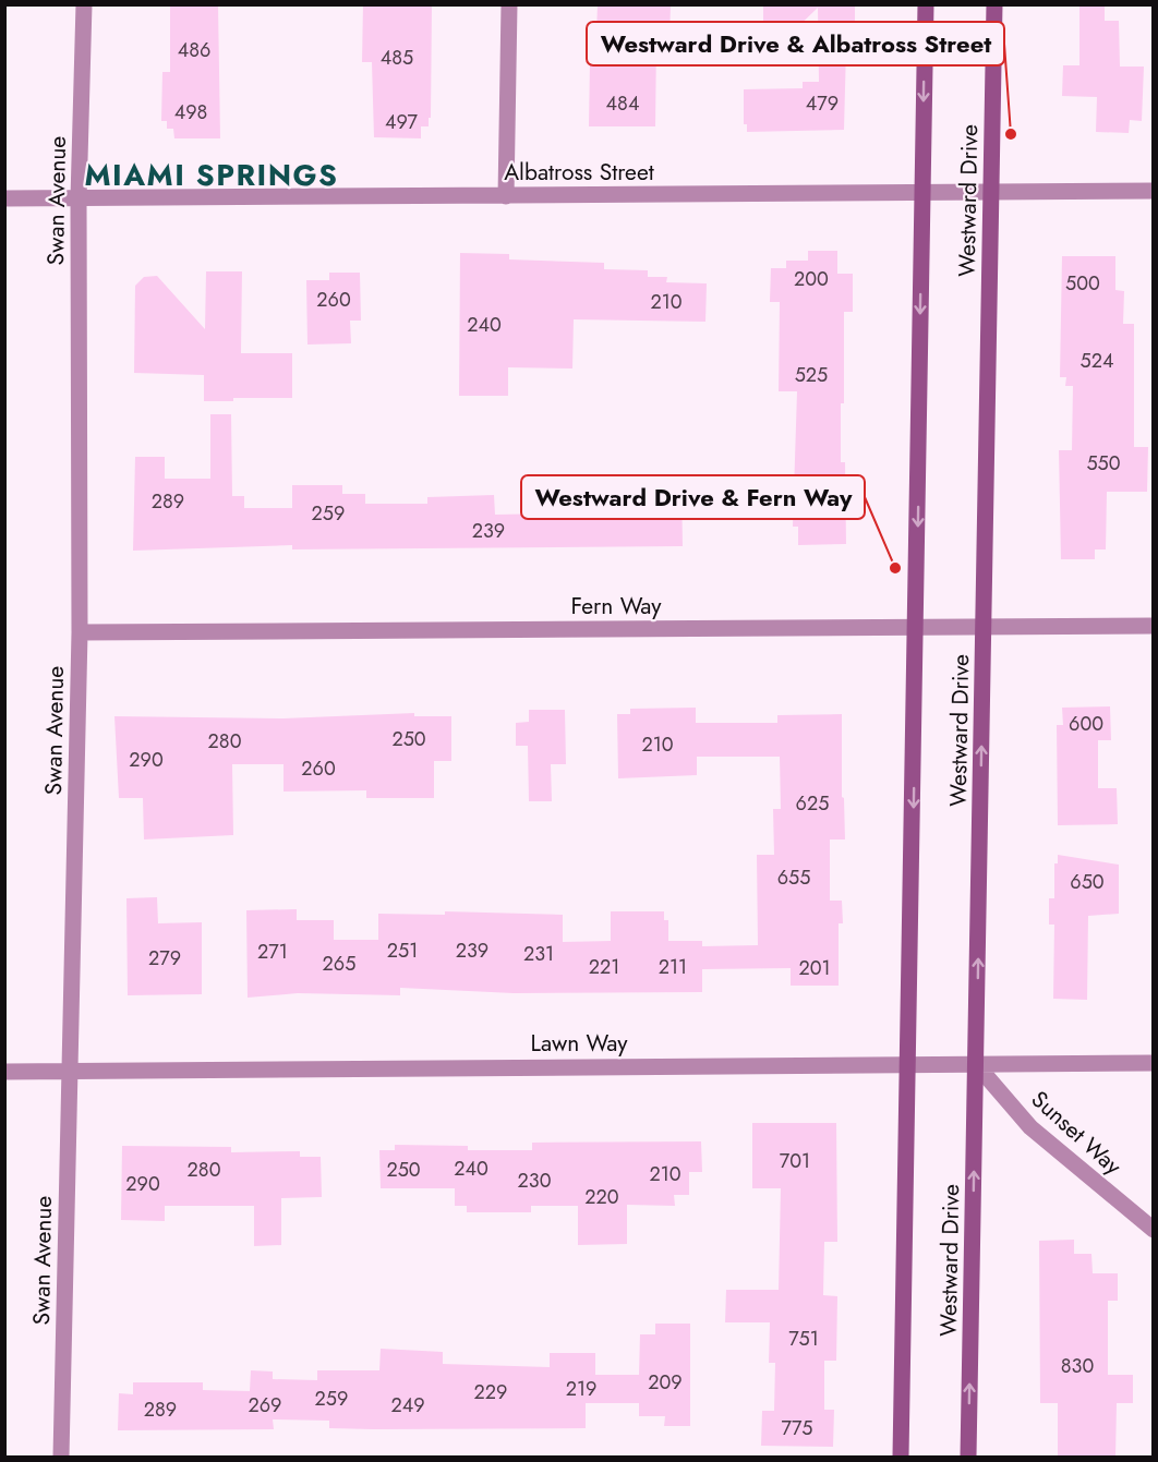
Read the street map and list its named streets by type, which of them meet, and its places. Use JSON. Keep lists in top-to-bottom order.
{
  "streets": {
    "street": [
      "Albatross Street",
      "Swan Avenue",
      "Westward Drive",
      "Fern Way",
      "Lawn Way",
      "Sunset Way"
    ]
  },
  "crossings": [
    ["Albatross Street", "Swan Avenue"],
    ["Albatross Street", "Westward Drive"],
    ["Swan Avenue", "Fern Way"],
    ["Swan Avenue", "Lawn Way"],
    ["Westward Drive", "Fern Way"],
    ["Westward Drive", "Lawn Way"],
    ["Westward Drive", "Sunset Way"],
    ["Lawn Way", "Sunset Way"]
  ],
  "districts": ["MIAMI SPRINGS"],
  "places": ["Westward Drive & Albatross Street", "Westward Drive & Fern Way"],
  "house_numbers": [
    "486",
    "485",
    "484",
    "479",
    "498",
    "497",
    "200",
    "500",
    "260",
    "210",
    "240",
    "524",
    "525",
    "550",
    "289",
    "259",
    "239",
    "600",
    "250",
    "280",
    "210",
    "290",
    "260",
    "625",
    "655",
    "650",
    "251",
    "239",
    "271",
    "231",
    "279",
    "265",
    "221",
    "211",
    "201",
    "701",
    "240",
    "280",
    "250",
    "210",
    "230",
    "290",
    "220",
    "751",
    "830",
    "209",
    "219",
    "229",
    "259",
    "269",
    "249",
    "289",
    "775"
  ]
}
